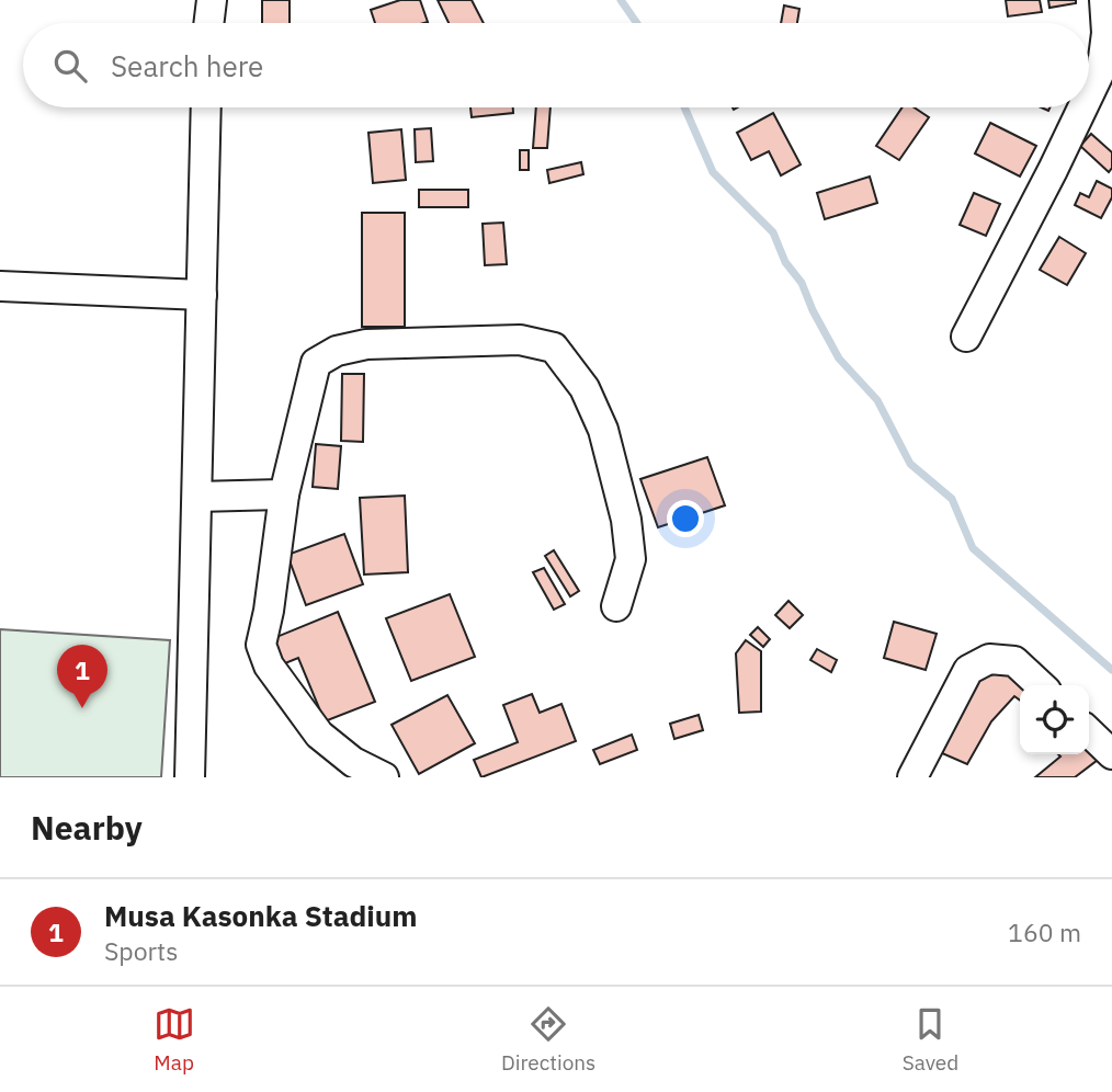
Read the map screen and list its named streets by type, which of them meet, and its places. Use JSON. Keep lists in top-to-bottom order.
{
  "page": {
    "search": "Search here",
    "pins": "1",
    "heading": "Nearby",
    "list": [
      {
        "mark": "1",
        "name": "Musa Kasonka Stadium",
        "note": "Sports",
        "value": "160 m"
      }
    ],
    "nav": ["Map", "Directions", "Saved"]
  }
}
